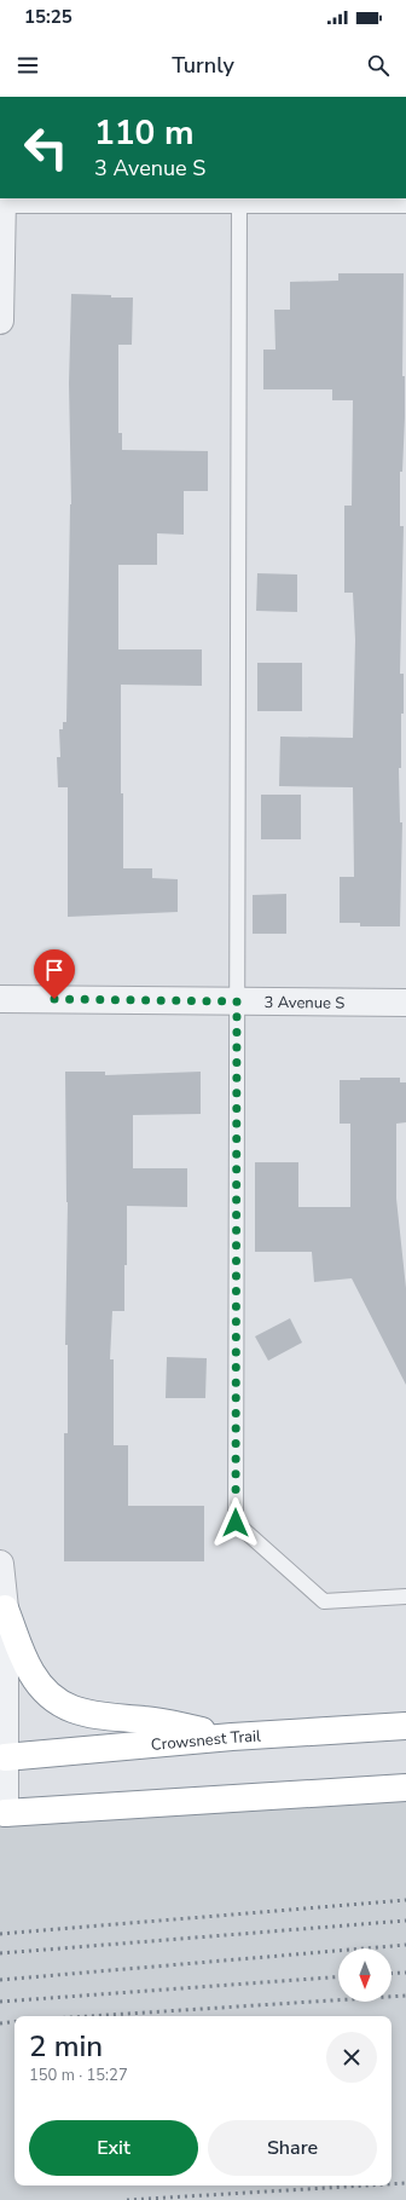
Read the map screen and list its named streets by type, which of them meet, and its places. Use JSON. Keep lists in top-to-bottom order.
{
  "streets": {
    "highway": ["Crowsnest Trail"],
    "street": ["3 Avenue S"]
  },
  "north": "bottom",
  "page": {
    "status": "15:25",
    "header": "Turnly",
    "turn": ["110 m", "3 Avenue S"],
    "heading": ["2 min", "150 m · 15:27"],
    "buttons": ["Exit", "Share"]
  }
}
